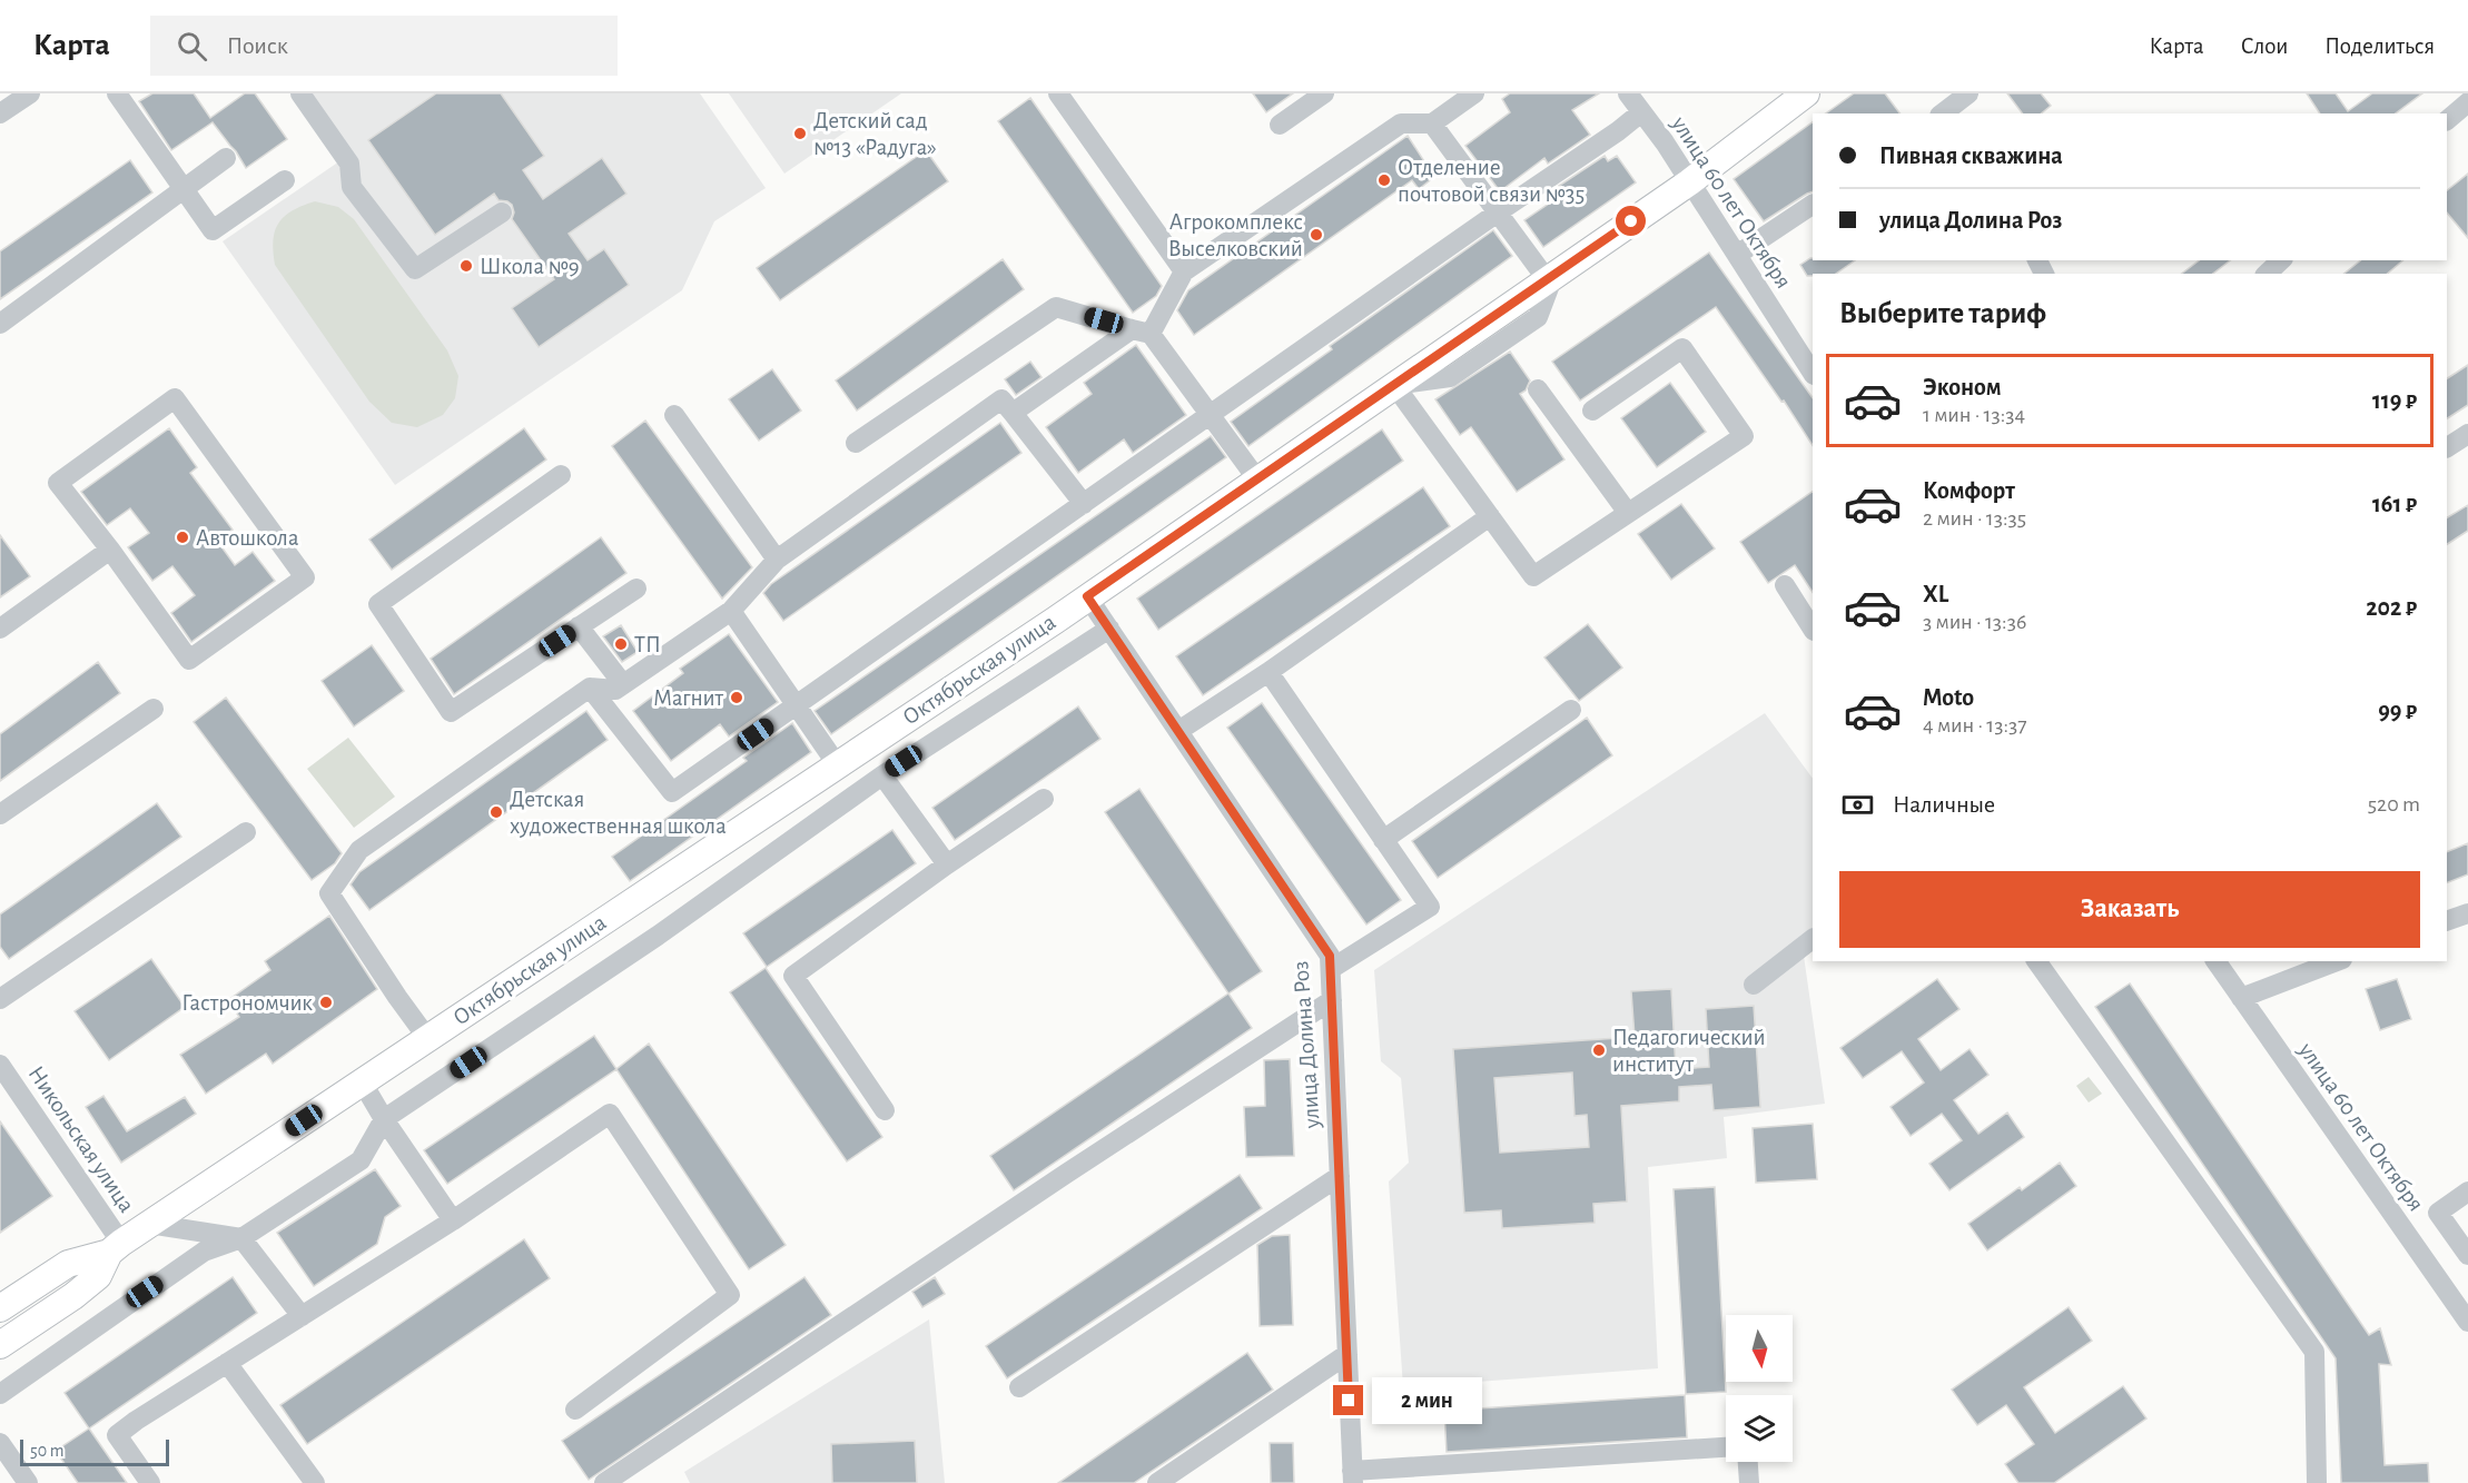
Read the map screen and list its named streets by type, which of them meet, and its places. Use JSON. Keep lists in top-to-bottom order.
{
  "streets": {
    "main road": ["Октябрьская улица"],
    "street": ["улица 60 лет Октября", "улица Долина Роз", "Никольская улица"]
  },
  "crossings": [
    ["улица 60 лет Октября", "Октябрьская улица"],
    ["Октябрьская улица", "улица Долина Роз"],
    ["Октябрьская улица", "Никольская улица"]
  ],
  "places": [
    "Детский сад №13 «Радуга»",
    "Отделение почтовой связи №35",
    "Агрокомплекс Выселковский",
    "Школа №9",
    "Автошкола",
    "ТП",
    "Магнит",
    "Детская художественная школа",
    "Гастрономчик",
    "Педагогический институт"
  ],
  "scale_bar": "50 m",
  "north": "bottom",
  "page": {
    "header": "Карта",
    "search": "Поиск",
    "nav": ["Карта", "Слои", "Поделиться"],
    "banner": ["Пивная скважина", "улица Долина Роз"],
    "heading": "Выберите тариф",
    "list": [
      {
        "name": "Эконом",
        "note": "1 мин · 13:34",
        "value": "119 ₽"
      },
      {
        "name": "Комфорт",
        "note": "2 мин · 13:35",
        "value": "161 ₽"
      },
      {
        "name": "XL",
        "note": "3 мин · 13:36",
        "value": "202 ₽"
      },
      {
        "name": "Moto",
        "note": "4 мин · 13:37",
        "value": "99 ₽"
      }
    ],
    "pay": ["Наличные", "520 m"],
    "buttons": "Заказать",
    "bubble": "2 мин",
    "scale": "50 m"
  }
}
